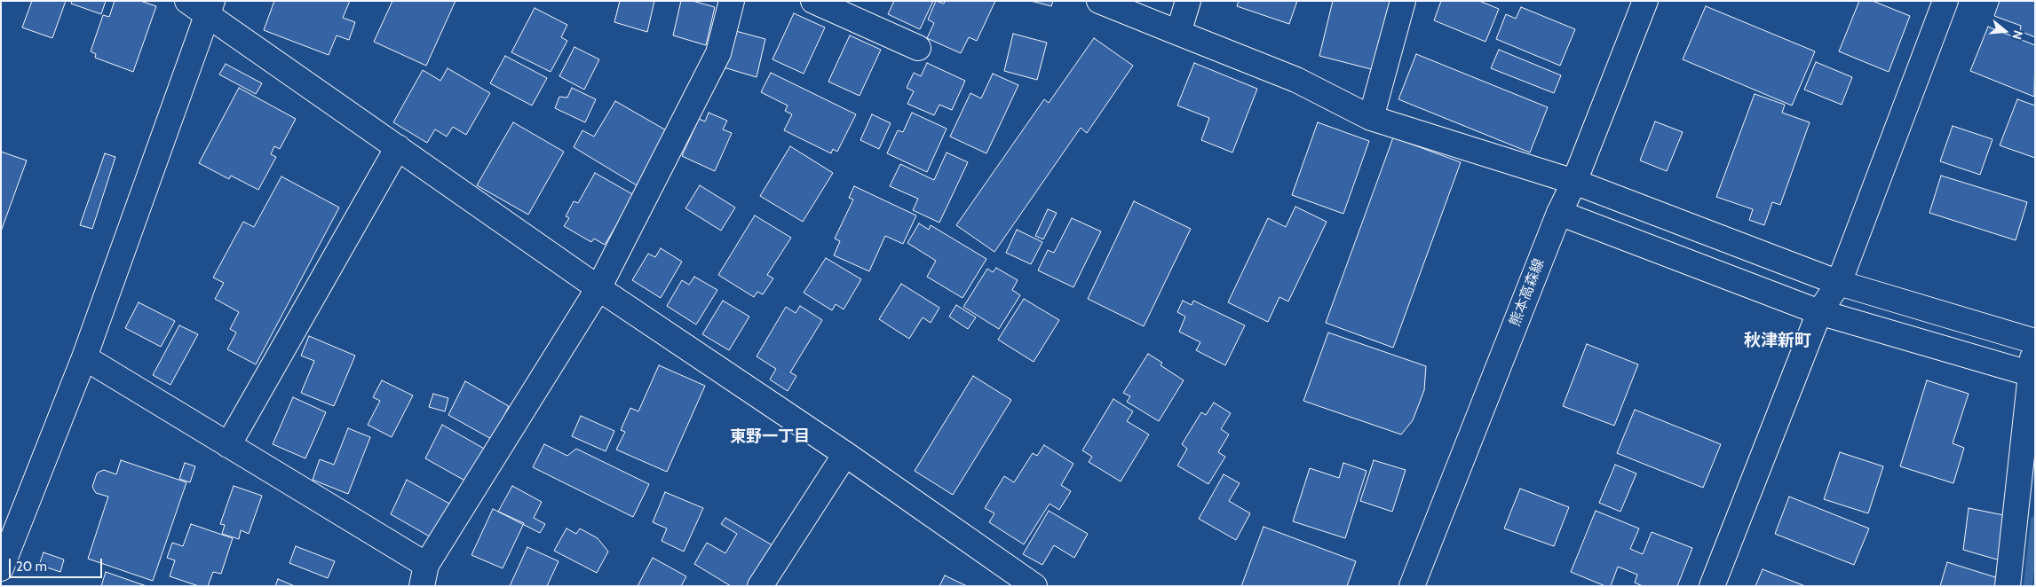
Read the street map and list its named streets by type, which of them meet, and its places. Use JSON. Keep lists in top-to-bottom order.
{
  "streets": {
    "street": ["熊本高森線"]
  },
  "districts": ["秋津新町", "東野一丁目"],
  "scale_bar": "20 m",
  "north": "right"
}
